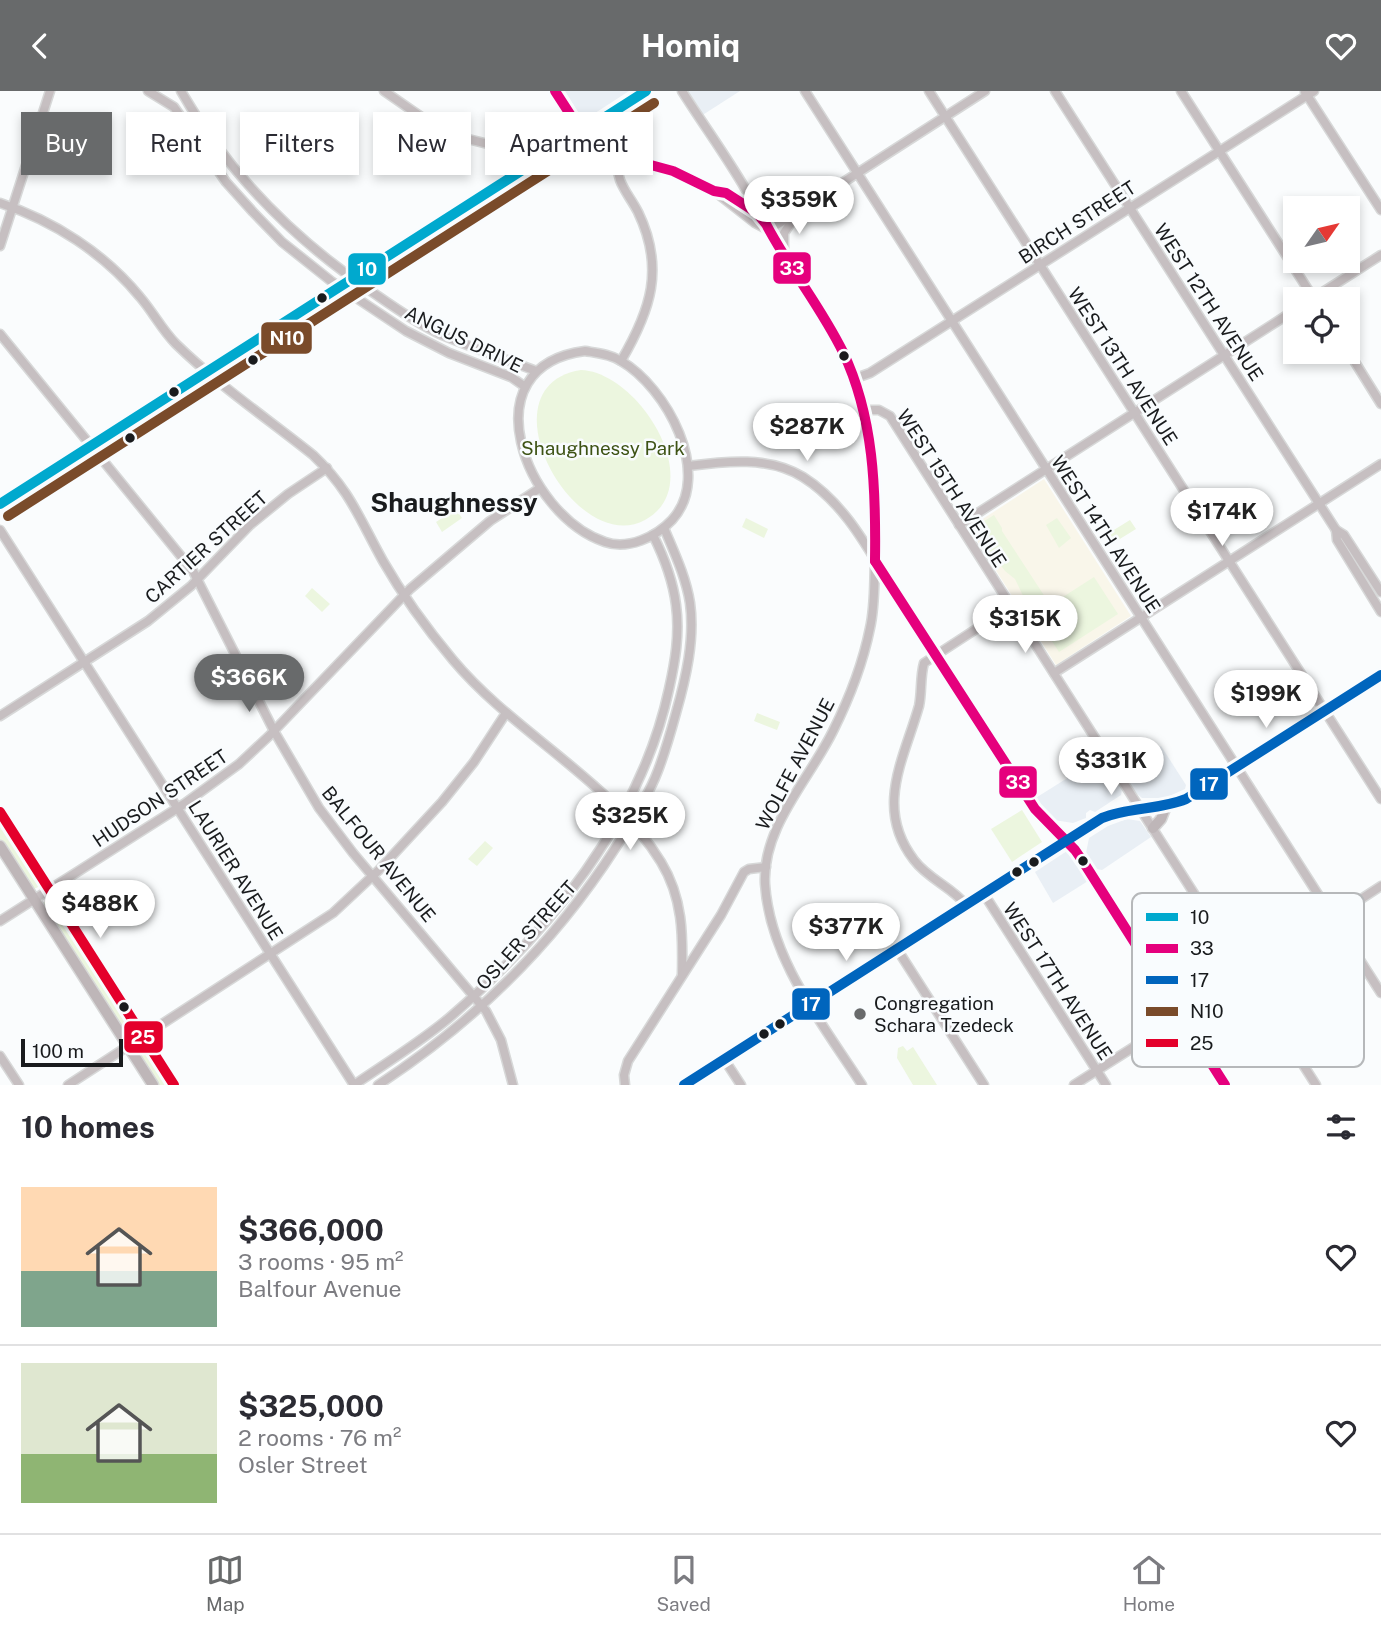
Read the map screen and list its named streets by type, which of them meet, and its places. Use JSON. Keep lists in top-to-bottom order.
{
  "streets": {
    "street": [
      "BIRCH STREET",
      "WEST 12TH AVENUE",
      "ANGUS DRIVE",
      "WEST 13TH AVENUE",
      "WEST 15TH AVENUE",
      "WEST 14TH AVENUE",
      "CARTIER STREET",
      "WOLFE AVENUE",
      "HUDSON STREET",
      "BALFOUR AVENUE",
      "LAURIER AVENUE",
      "OSLER STREET",
      "WEST 17TH AVENUE"
    ]
  },
  "crossings": [
    ["BIRCH STREET", "WEST 12TH AVENUE"],
    ["BIRCH STREET", "WEST 13TH AVENUE"],
    ["BIRCH STREET", "WEST 15TH AVENUE"],
    ["BIRCH STREET", "WEST 14TH AVENUE"],
    ["ANGUS DRIVE", "HUDSON STREET"],
    ["ANGUS DRIVE", "OSLER STREET"],
    ["WEST 15TH AVENUE", "WOLFE AVENUE"],
    ["CARTIER STREET", "BALFOUR AVENUE"],
    ["CARTIER STREET", "LAURIER AVENUE"],
    ["HUDSON STREET", "BALFOUR AVENUE"],
    ["HUDSON STREET", "LAURIER AVENUE"],
    ["HUDSON STREET", "OSLER STREET"],
    ["BALFOUR AVENUE", "OSLER STREET"],
    ["LAURIER AVENUE", "OSLER STREET"]
  ],
  "districts": ["Shaughnessy"],
  "parks": ["Shaughnessy Park"],
  "places": ["Congregation Schara Tzedeck"],
  "lines": [
    "transit line 10",
    "transit line 33",
    "transit line N10",
    "transit line 17",
    "transit line 25"
  ],
  "legend": [
    "10",
    "33",
    "17",
    "N10",
    "25"
  ],
  "scale_bar": "100 m",
  "north": "top right",
  "page": {
    "header": "Homiq",
    "chip": [
      "Buy",
      "Rent",
      "Filters",
      "New",
      "Apartment"
    ],
    "price": [
      "$359K",
      "$287K",
      "$174K",
      "$315K",
      "$366K",
      "$199K",
      "$331K",
      "$325K",
      "$488K",
      "$377K"
    ],
    "scale": "100 m",
    "heading": "10 homes",
    "list": [
      {
        "name": "$366,000",
        "note": "3 rooms · 95 m² · Balfour Avenue"
      },
      {
        "name": "$325,000",
        "note": "2 rooms · 76 m² · Osler Street"
      }
    ],
    "tabs": ["Map", "Saved", "Home"]
  }
}
